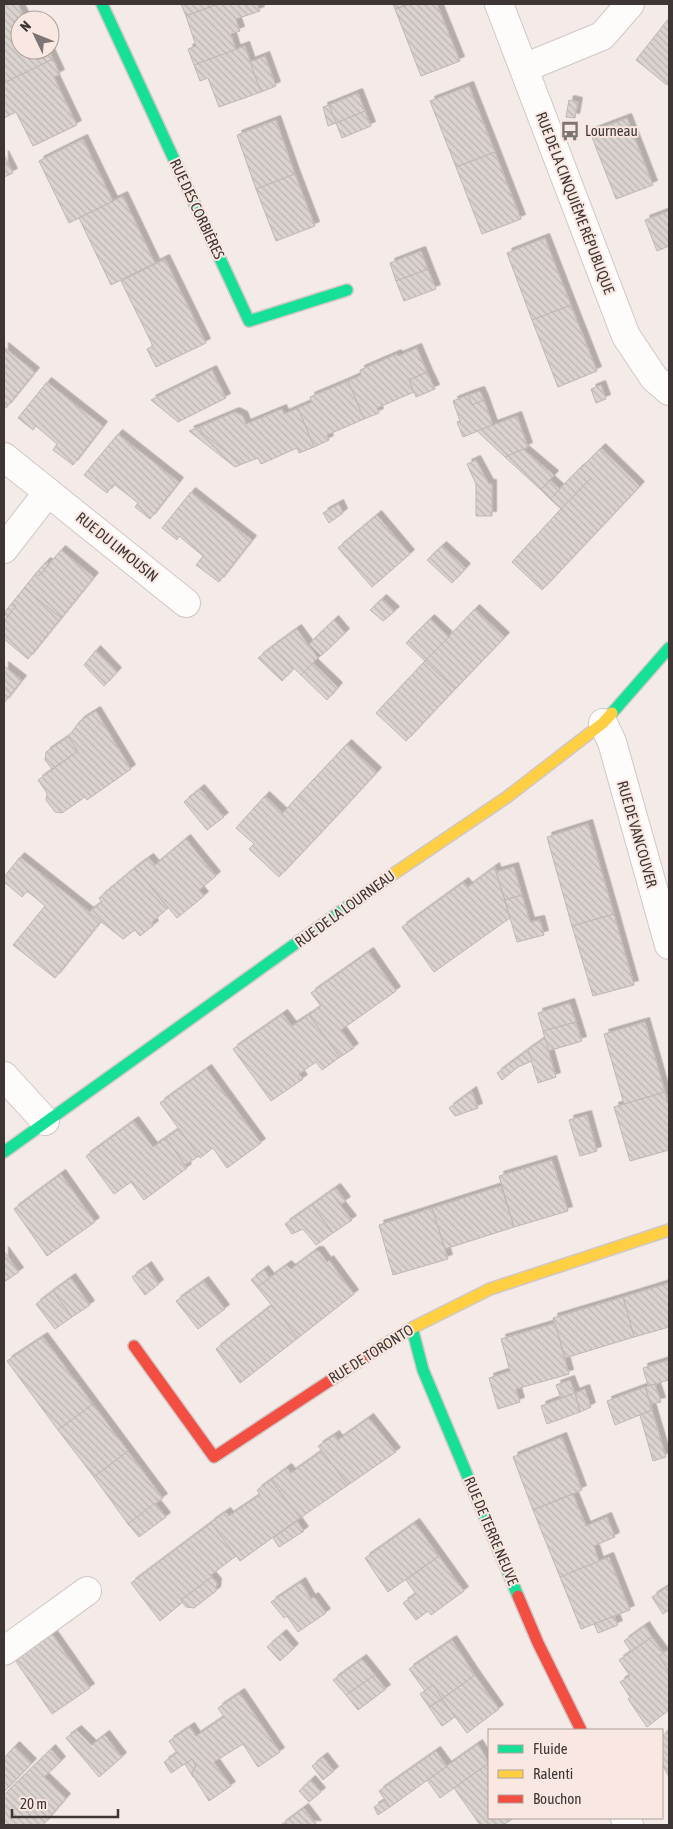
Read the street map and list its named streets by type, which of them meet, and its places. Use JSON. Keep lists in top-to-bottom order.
{
  "streets": {
    "street": [
      "RUE DE LA CINQUIÈME RÉPUBLIQUE",
      "RUE DES CORBIÈRES",
      "RUE DU LIMOUSIN",
      "RUE DE VANCOUVER",
      "RUE DE LA LOURNEAU",
      "RUE DE TORONTO",
      "RUE DE TERRE NEUVE"
    ]
  },
  "crossings": [
    ["RUE DE VANCOUVER", "RUE DE LA LOURNEAU"],
    ["RUE DE TORONTO", "RUE DE TERRE NEUVE"]
  ],
  "places": {
    "bus stop": ["Lourneau"]
  },
  "legend": ["Fluide", "Ralenti", "Bouchon"],
  "scale_bar": "20 m",
  "north": "top left"
}
